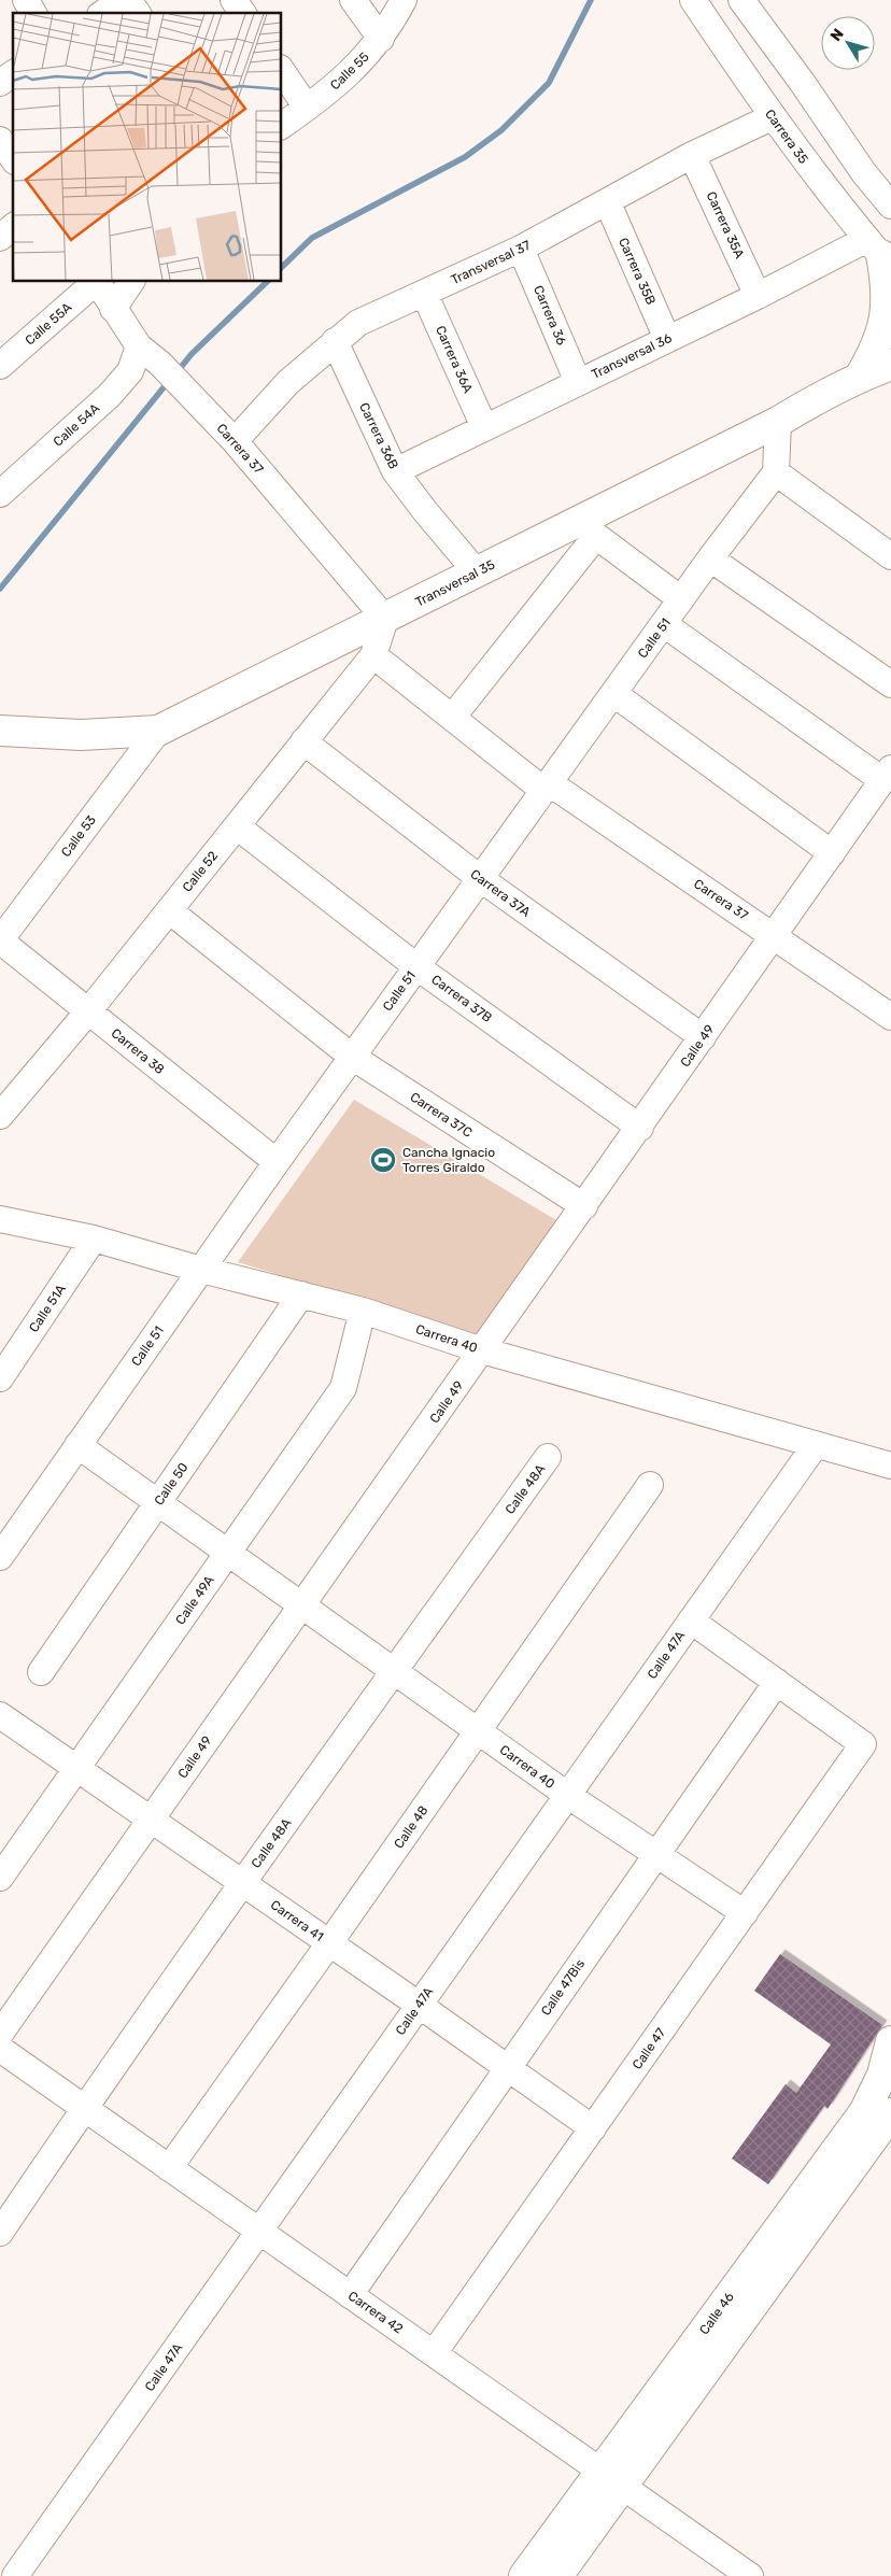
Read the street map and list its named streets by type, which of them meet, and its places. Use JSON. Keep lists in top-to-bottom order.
{
  "streets": {
    "main road": ["Transversal 35", "Calle 46"],
    "street": [
      "Calle 55",
      "Carrera 35",
      "Carrera 35A",
      "Transversal 37",
      "Carrera 35B",
      "Carrera 36",
      "Calle 55A",
      "Transversal 36",
      "Carrera 36A",
      "Calle 54A",
      "Carrera 36B",
      "Carrera 37",
      "Calle 51",
      "Calle 53",
      "Calle 52",
      "Carrera 37A",
      "Carrera 37B",
      "Calle 49",
      "Carrera 38",
      "Carrera 37C",
      "Calle 51A",
      "Carrera 40",
      "Calle 50",
      "Calle 48A",
      "Calle 49A",
      "Calle 47A",
      "Calle 48",
      "Carrera 41",
      "Calle 47Bis",
      "Calle 47",
      "Carrera 42"
    ]
  },
  "crossings": [
    ["Carrera 35", "Transversal 37"],
    ["Carrera 35", "Transversal 36"],
    ["Carrera 35A", "Transversal 37"],
    ["Carrera 35A", "Transversal 36"],
    ["Transversal 37", "Carrera 35B"],
    ["Transversal 37", "Carrera 36"],
    ["Transversal 37", "Carrera 36A"],
    ["Transversal 37", "Carrera 36B"],
    ["Transversal 37", "Carrera 37"],
    ["Carrera 35B", "Transversal 36"],
    ["Carrera 36", "Transversal 36"],
    ["Calle 55A", "Carrera 37"],
    ["Transversal 36", "Carrera 36A"],
    ["Transversal 36", "Carrera 36B"],
    ["Calle 54A", "Carrera 37"],
    ["Carrera 36B", "Transversal 35"],
    ["Carrera 37", "Transversal 35"],
    ["Carrera 37", "Calle 51"],
    ["Carrera 37", "Calle 52"],
    ["Carrera 37", "Calle 49"],
    ["Transversal 35", "Calle 53"],
    ["Transversal 35", "Calle 52"],
    ["Calle 51", "Carrera 37A"],
    ["Calle 51", "Carrera 37B"],
    ["Calle 51", "Carrera 38"],
    ["Calle 51", "Carrera 37C"],
    ["Calle 51", "Carrera 40"],
    ["Calle 53", "Carrera 38"],
    ["Calle 52", "Carrera 37A"],
    ["Calle 52", "Carrera 37B"],
    ["Calle 52", "Carrera 38"],
    ["Calle 52", "Carrera 37C"],
    ["Carrera 37A", "Calle 49"],
    ["Carrera 37B", "Calle 49"],
    ["Calle 49", "Carrera 37C"],
    ["Calle 49", "Carrera 40"],
    ["Calle 49", "Carrera 41"],
    ["Calle 51A", "Carrera 40"],
    ["Carrera 40", "Calle 50"],
    ["Carrera 40", "Calle 48A"],
    ["Carrera 40", "Calle 49A"],
    ["Carrera 40", "Calle 47A"],
    ["Carrera 40", "Calle 48"],
    ["Carrera 40", "Calle 47Bis"],
    ["Carrera 40", "Calle 47"],
    ["Calle 48A", "Carrera 41"],
    ["Calle 48A", "Carrera 42"],
    ["Calle 49A", "Carrera 41"],
    ["Calle 47A", "Carrera 41"],
    ["Calle 47A", "Carrera 42"],
    ["Calle 48", "Carrera 41"],
    ["Calle 48", "Carrera 42"],
    ["Carrera 41", "Calle 47Bis"],
    ["Carrera 41", "Calle 47"],
    ["Calle 47Bis", "Calle 47"],
    ["Calle 47Bis", "Carrera 42"],
    ["Calle 47", "Carrera 42"],
    ["Carrera 42", "Calle 46"]
  ],
  "places": {
    "sports": ["Cancha Ignacio Torres Giraldo"]
  },
  "north": "top left"
}
